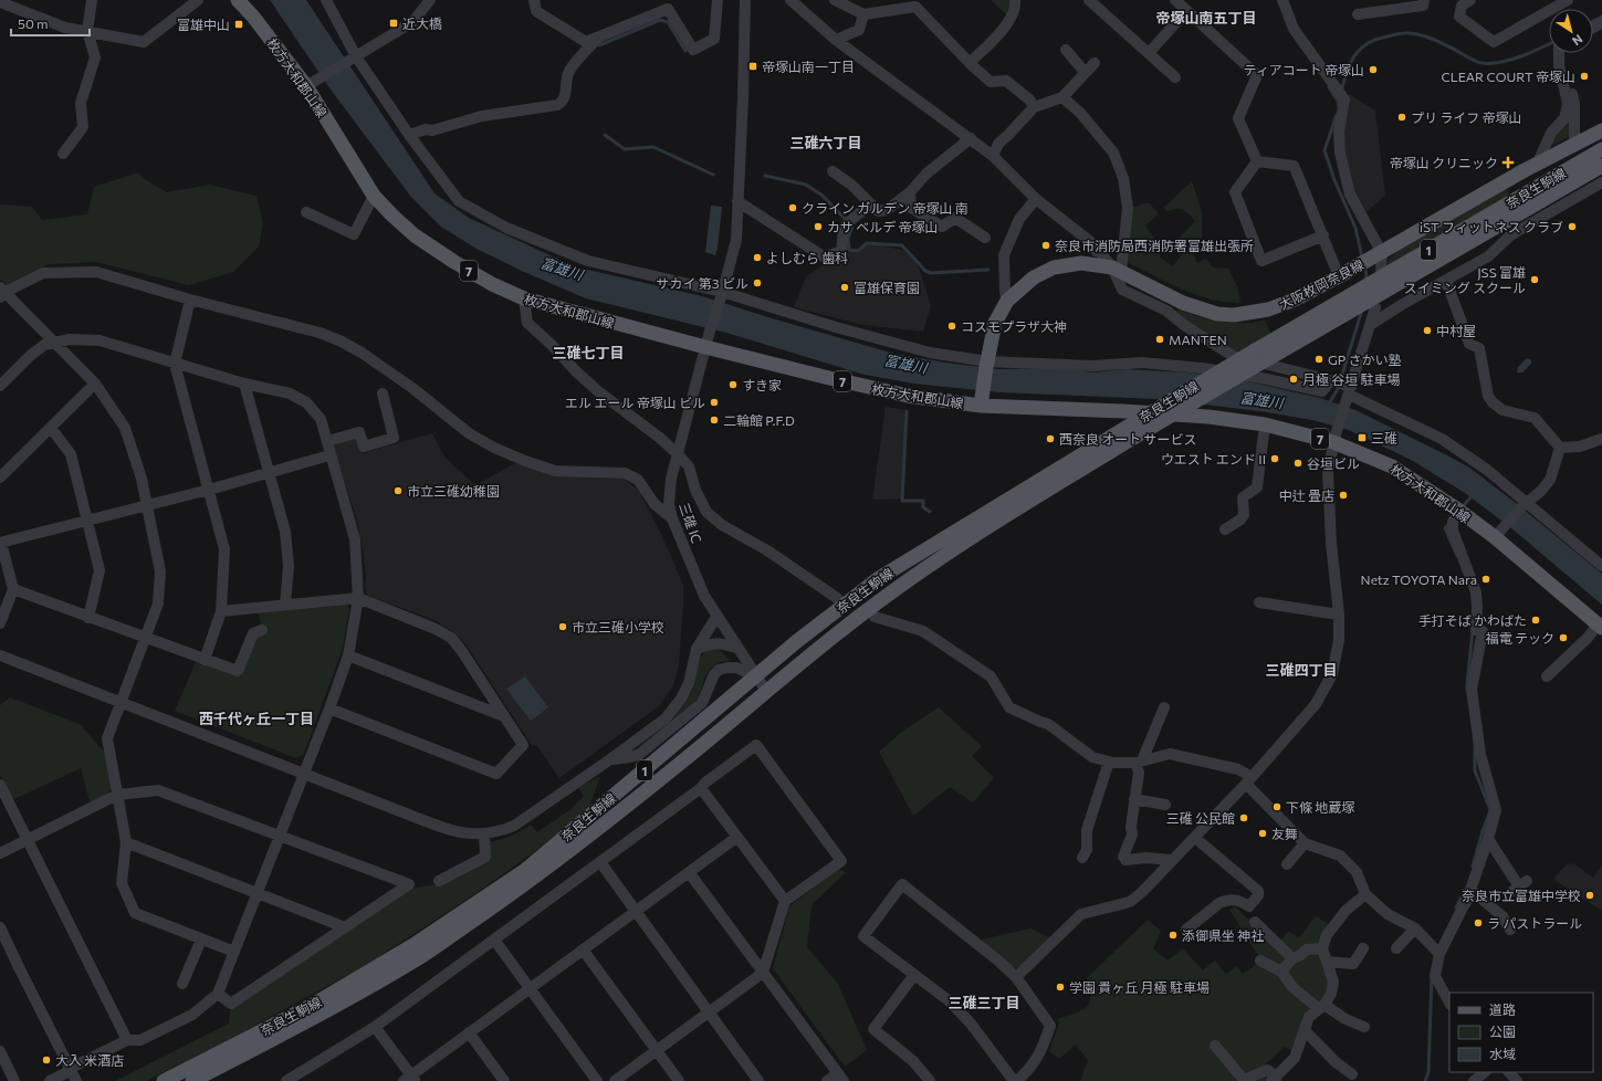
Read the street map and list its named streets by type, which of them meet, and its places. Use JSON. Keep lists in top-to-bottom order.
{
  "streets": {
    "main road": [
      "枚方大和郡山線",
      "奈良生駒線",
      "1",
      "7",
      "大阪枚岡奈良線"
    ],
    "street": ["三碓 IC"]
  },
  "crossings": [
    ["枚方大和郡山線", "大阪枚岡奈良線"],
    ["枚方大和郡山線", "三碓 IC"],
    ["奈良生駒線", "三碓 IC"]
  ],
  "districts": [
    "帝塚山南五丁目",
    "三碓六丁目",
    "三碓七丁目",
    "三碓四丁目",
    "西千代ヶ丘一丁目",
    "三碓三丁目"
  ],
  "water": ["富雄川"],
  "places": {
    "transit": [
      "近大橋",
      "富雄中山",
      "帝塚山南一丁目",
      "三碓"
    ],
    "other": [
      "ティアコート 帝塚山",
      "CLEAR COURT 帝塚山",
      "プリ ライフ 帝塚山",
      "クライン ガルデン 帝塚山 南",
      "カサ ベルデ 帝塚山",
      "iST フィットネス クラブ",
      "奈良市消防局西消防署富雄出張所",
      "よしむら 歯科",
      "JSS 富雄 スイミング スクール",
      "サカイ 第3 ビル",
      "富雄保育園",
      "コスモプラザ大神",
      "中村屋",
      "MANTEN",
      "GP さかい塾",
      "月極 谷垣 駐車場",
      "すき家",
      "エル エール 帝塚山 ビル",
      "二輪館 P.F.D",
      "西奈良 オート サービス",
      "ウエスト エンド II",
      "谷垣ビル",
      "市立三碓幼稚園",
      "中辻 畳店",
      "Netz TOYOTA Nara",
      "手打そば かわばた",
      "市立三碓小学校",
      "福電 テック",
      "下條 地蔵塚",
      "三碓 公民館",
      "友舞",
      "奈良市立富雄中学校",
      "ラ パストラール",
      "添御県坐 神社",
      "学園 貴ヶ丘 月極 駐車場",
      "大入 米酒店"
    ],
    "health": ["帝塚山 クリニック"]
  },
  "legend": ["道路", "公園", "水域"],
  "scale_bar": "50 m",
  "north": "bottom right"
}
